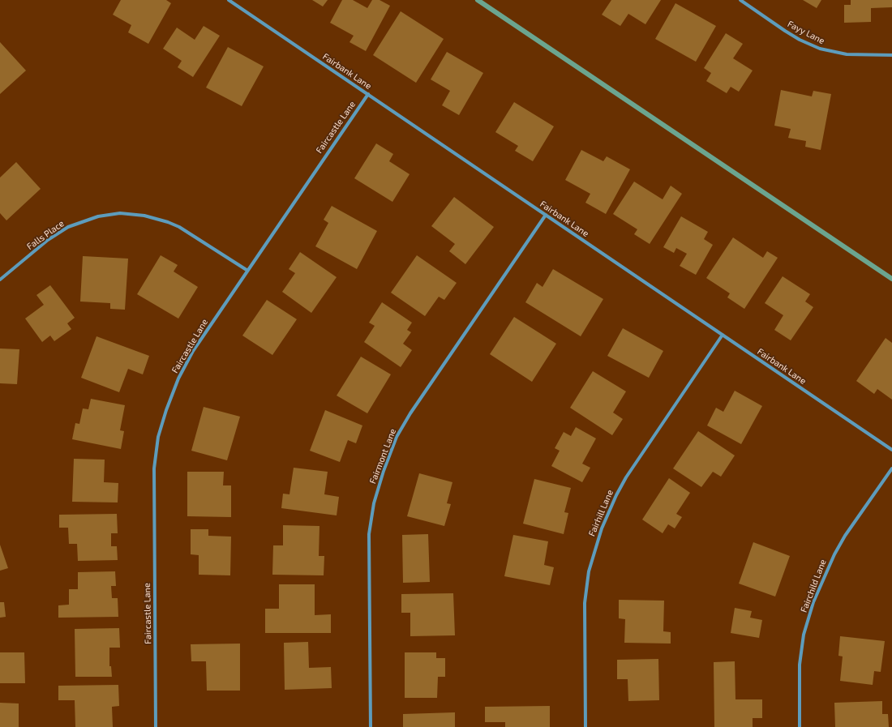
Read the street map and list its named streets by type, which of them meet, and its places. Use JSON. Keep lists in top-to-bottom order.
{
  "streets": {
    "street": [
      "Fayy Lane",
      "Fairbank Lane",
      "Faircastle Lane",
      "Falls Place",
      "Fairmont Lane",
      "Fairhill Lane",
      "Fairchild Lane"
    ]
  },
  "crossings": [
    ["Fairbank Lane", "Faircastle Lane"],
    ["Fairbank Lane", "Fairmont Lane"],
    ["Fairbank Lane", "Fairhill Lane"],
    ["Faircastle Lane", "Falls Place"]
  ]
}
